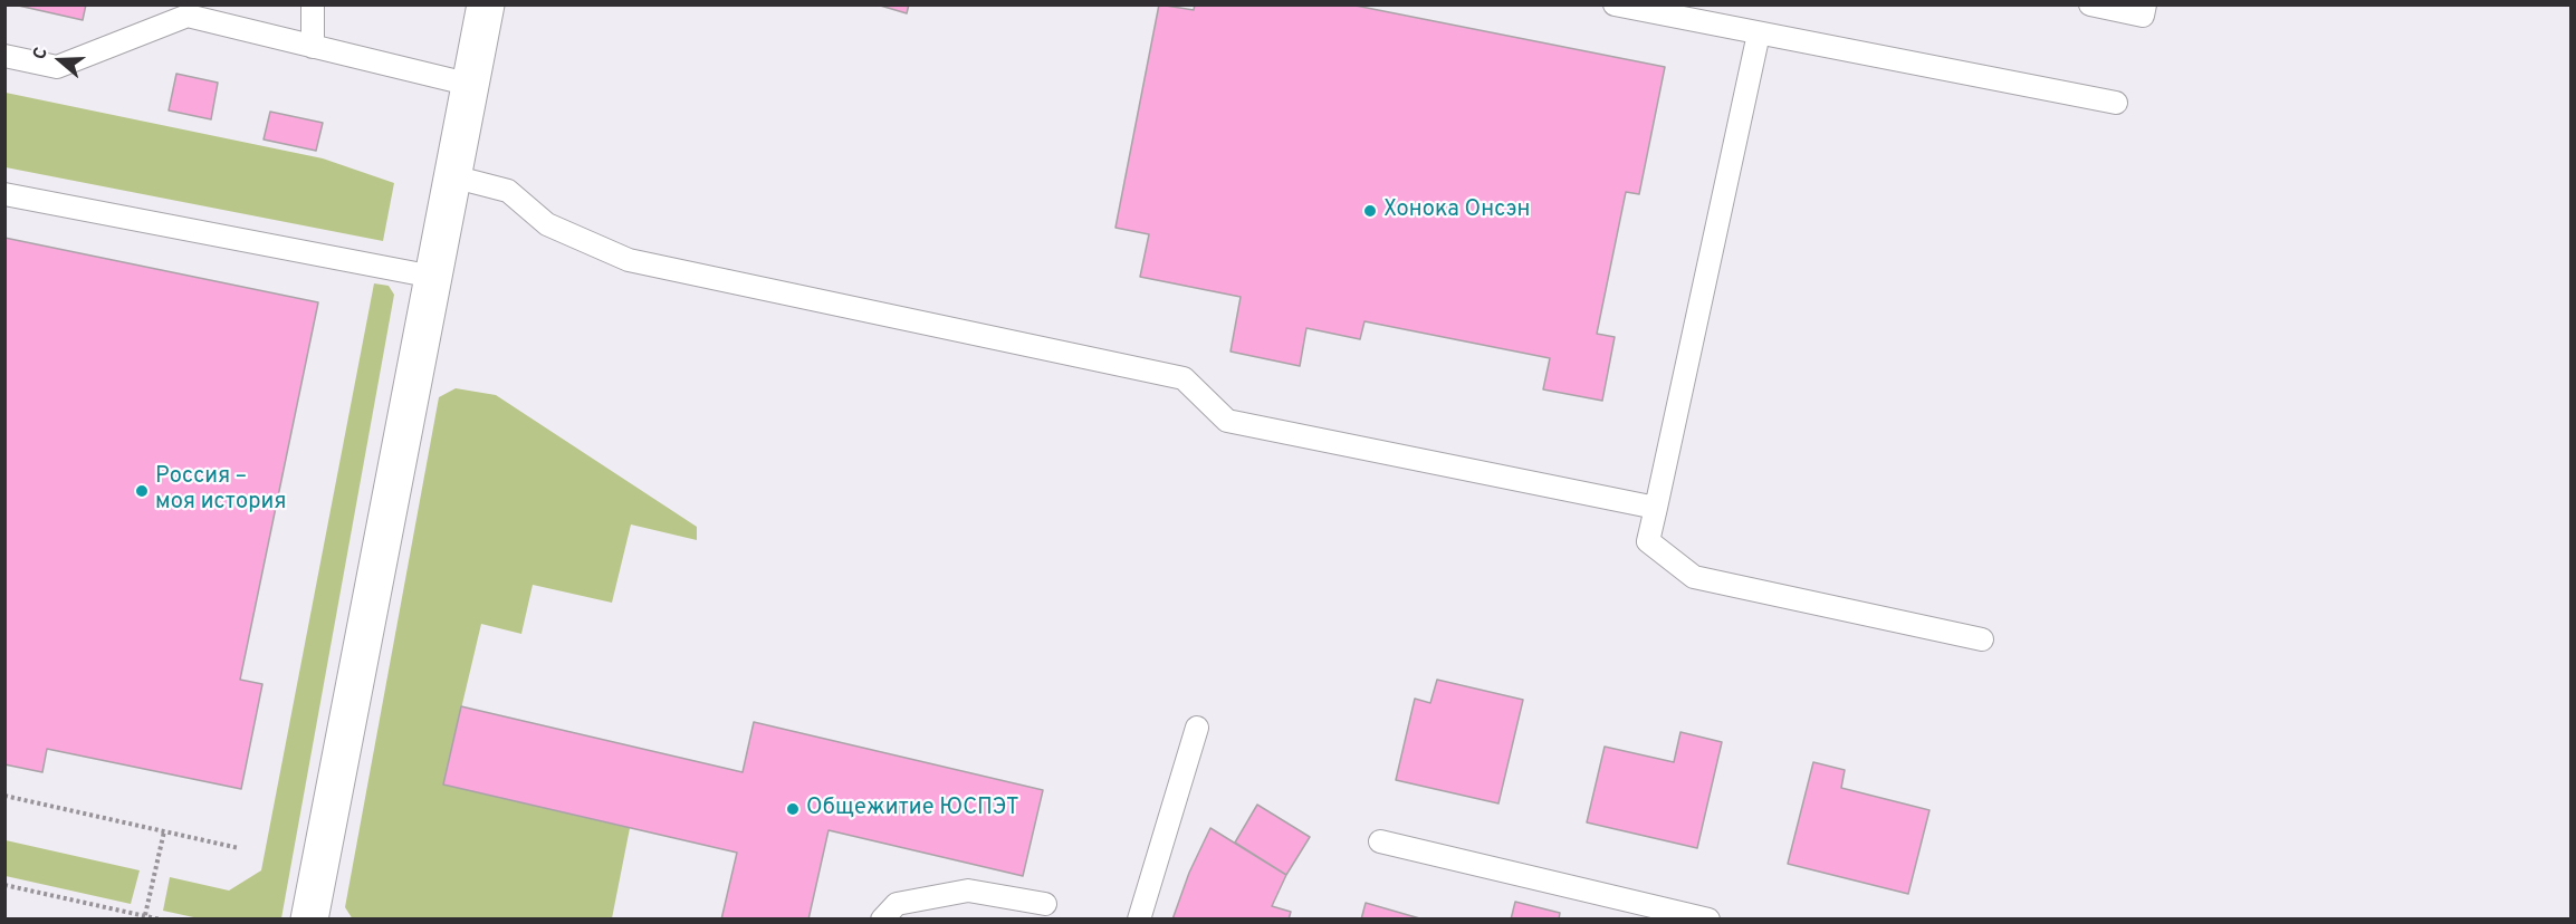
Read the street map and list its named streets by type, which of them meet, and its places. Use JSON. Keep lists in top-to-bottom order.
{
  "places": ["Хонока Онсэн", "Россия – моя история", "Общежитие ЮСПЭТ"],
  "north": "left"
}
